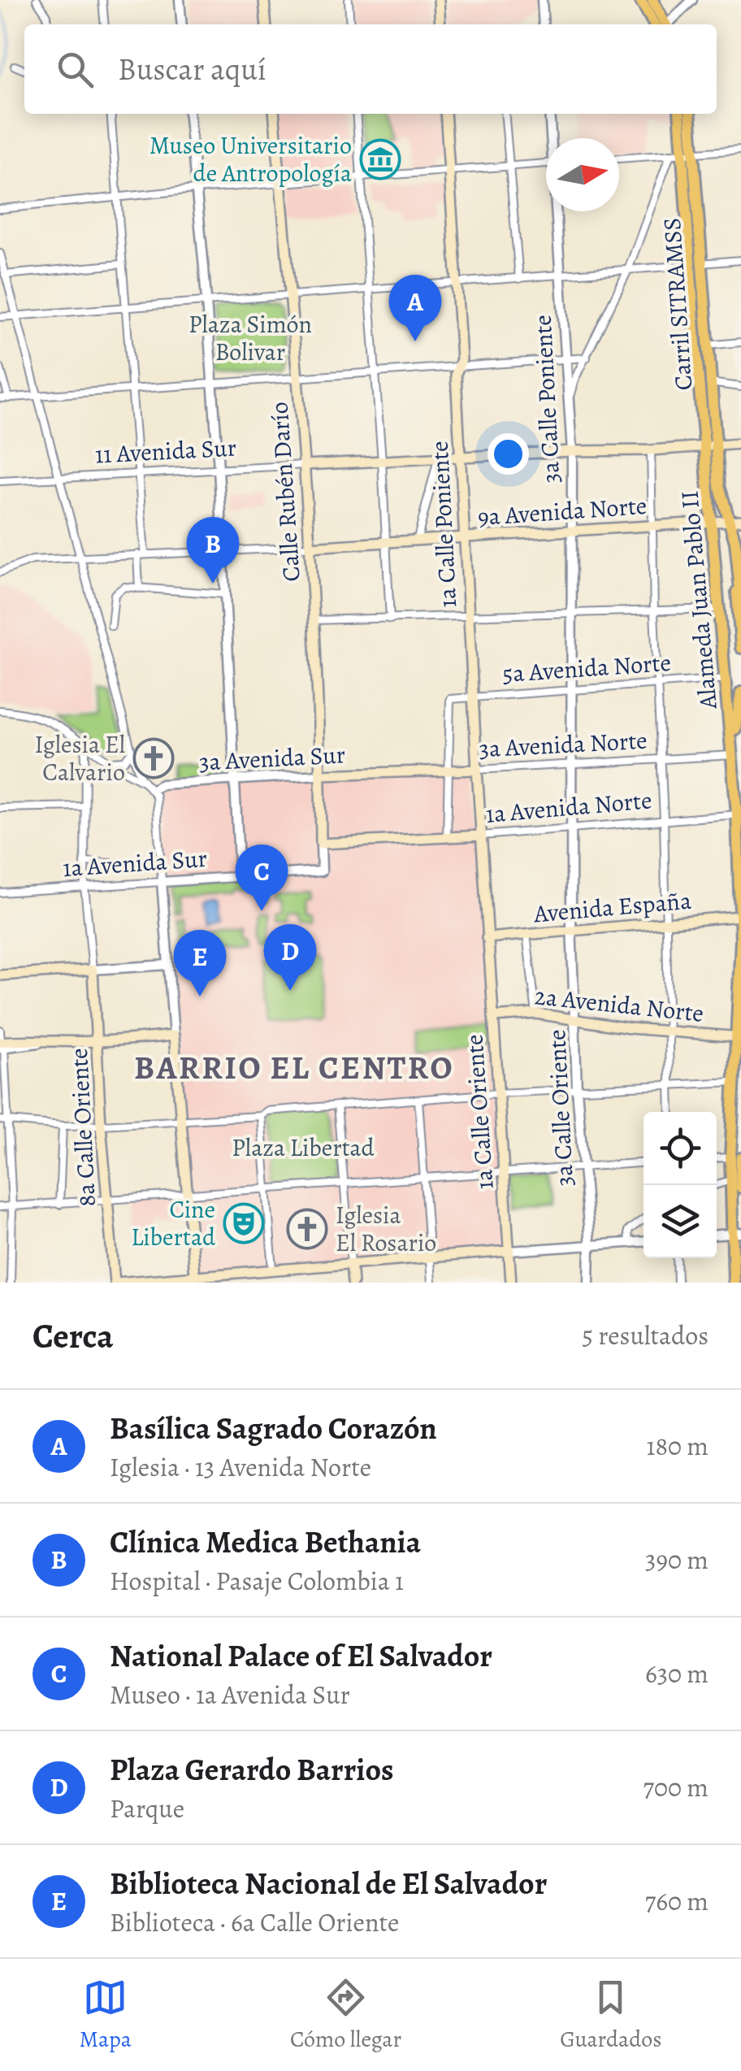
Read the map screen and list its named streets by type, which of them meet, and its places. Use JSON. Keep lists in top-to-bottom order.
{
  "streets": {
    "main road": [
      "Carril SITRAMSS",
      "11 Avenida Sur",
      "Calle Rubén Darío",
      "9a Avenida Norte",
      "1a Calle Poniente",
      "Alameda Juan Pablo II",
      "3a Avenida Norte",
      "3a Avenida Sur",
      "1a Avenida Norte",
      "Avenida España",
      "2a Avenida Norte",
      "1a Calle Oriente",
      "8a Calle Oriente"
    ],
    "street": [
      "3a Calle Poniente",
      "5a Avenida Norte",
      "1a Avenida Sur",
      "3a Calle Oriente"
    ]
  },
  "crossings": [
    ["Carril SITRAMSS", "11 Avenida Sur"],
    ["Carril SITRAMSS", "9a Avenida Norte"],
    ["Carril SITRAMSS", "Alameda Juan Pablo II"],
    ["Carril SITRAMSS", "3a Avenida Norte"],
    ["Carril SITRAMSS", "1a Avenida Norte"],
    ["3a Calle Poniente", "11 Avenida Sur"],
    ["3a Calle Poniente", "9a Avenida Norte"],
    ["3a Calle Poniente", "5a Avenida Norte"],
    ["3a Calle Poniente", "3a Avenida Norte"],
    ["3a Calle Poniente", "1a Avenida Norte"],
    ["3a Calle Poniente", "Avenida España"],
    ["3a Calle Poniente", "3a Calle Oriente"],
    ["11 Avenida Sur", "Calle Rubén Darío"],
    ["11 Avenida Sur", "1a Calle Poniente"],
    ["11 Avenida Sur", "Alameda Juan Pablo II"],
    ["Calle Rubén Darío", "9a Avenida Norte"],
    ["Calle Rubén Darío", "3a Avenida Sur"],
    ["Calle Rubén Darío", "1a Avenida Norte"],
    ["Calle Rubén Darío", "1a Avenida Sur"],
    ["9a Avenida Norte", "1a Calle Poniente"],
    ["9a Avenida Norte", "Alameda Juan Pablo II"],
    ["1a Calle Poniente", "5a Avenida Norte"],
    ["1a Calle Poniente", "3a Avenida Norte"],
    ["1a Calle Poniente", "1a Avenida Norte"],
    ["1a Calle Poniente", "Avenida España"],
    ["1a Calle Poniente", "1a Calle Oriente"],
    ["Alameda Juan Pablo II", "5a Avenida Norte"],
    ["Alameda Juan Pablo II", "3a Avenida Norte"],
    ["5a Avenida Norte", "3a Avenida Norte"],
    ["3a Avenida Norte", "3a Avenida Sur"],
    ["Avenida España", "3a Calle Oriente"],
    ["Avenida España", "1a Calle Oriente"],
    ["2a Avenida Norte", "3a Calle Oriente"],
    ["2a Avenida Norte", "1a Calle Oriente"]
  ],
  "districts": ["BARRIO EL CENTRO"],
  "parks": ["Plaza Simón Bolivar", "Plaza Libertad"],
  "places": {
    "museum": ["Museo Universitario de Antropología"],
    "church": ["Iglesia El Calvario", "Iglesia El Rosario"],
    "theatre": ["Cine Libertad"]
  },
  "north": "right",
  "page": {
    "search": "Buscar aquí",
    "pins": [
      "A",
      "B",
      "C",
      "D",
      "E"
    ],
    "heading": ["Cerca", "5 resultados"],
    "list": [
      {
        "mark": "A",
        "name": "Basílica Sagrado Corazón",
        "note": "Iglesia · 13 Avenida Norte",
        "value": "180 m"
      },
      {
        "mark": "B",
        "name": "Clínica Medica Bethania",
        "note": "Hospital · Pasaje Colombia 1",
        "value": "390 m"
      },
      {
        "mark": "C",
        "name": "National Palace of El Salvador",
        "note": "Museo · 1a Avenida Sur",
        "value": "630 m"
      },
      {
        "mark": "D",
        "name": "Plaza Gerardo Barrios",
        "note": "Parque",
        "value": "700 m"
      },
      {
        "mark": "E",
        "name": "Biblioteca Nacional de El Salvador",
        "note": "Biblioteca · 6a Calle Oriente",
        "value": "760 m"
      }
    ],
    "nav": ["Mapa", "Cómo llegar", "Guardados"]
  }
}
